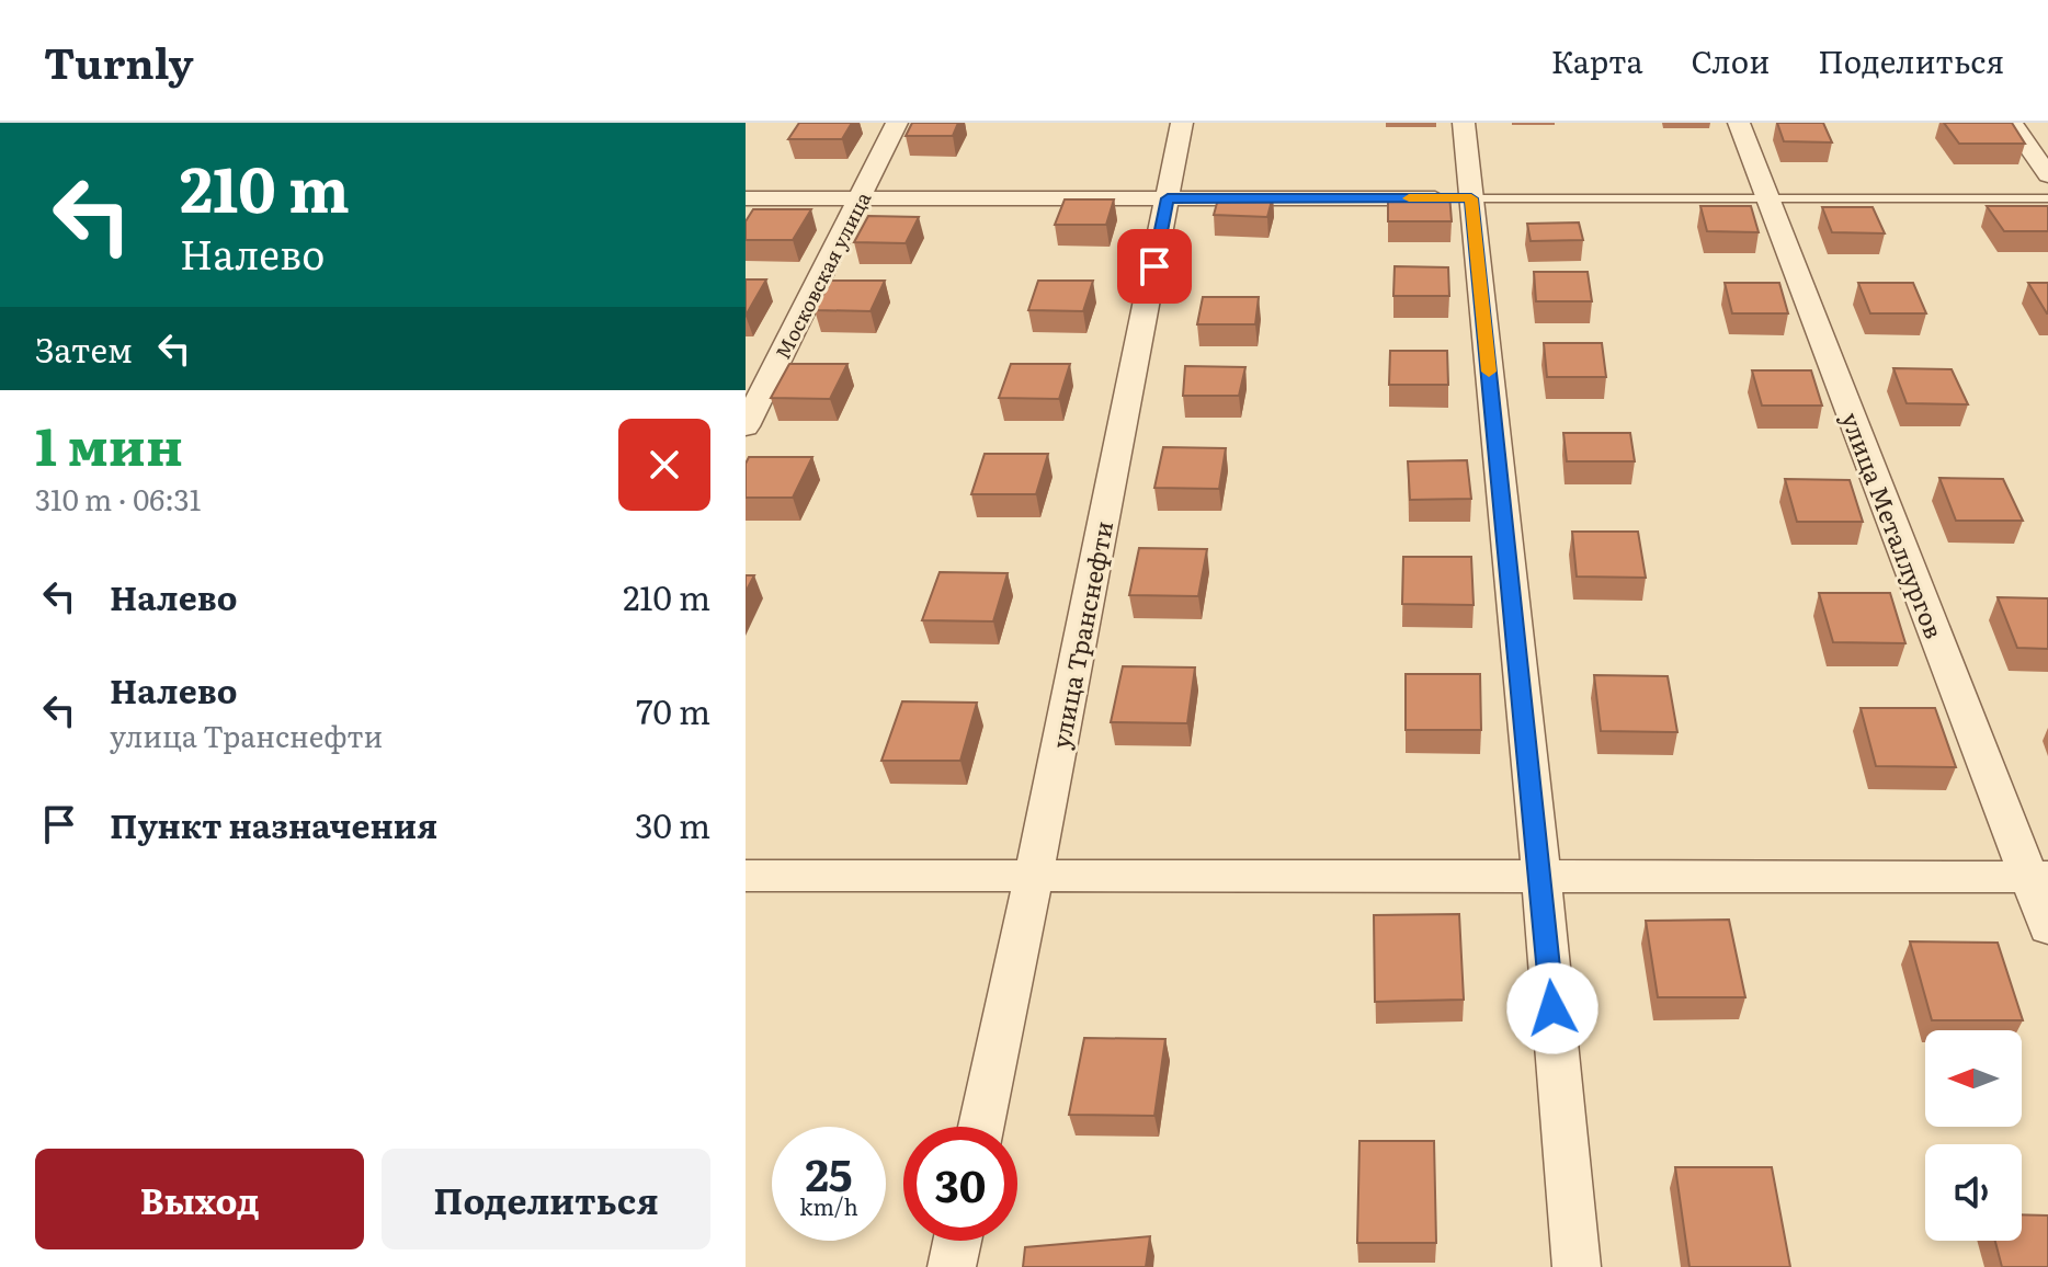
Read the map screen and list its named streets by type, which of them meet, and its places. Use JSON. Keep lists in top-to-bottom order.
{
  "streets": {
    "street": ["Московская улица", "улица Металлургов", "улица Транснефти"]
  },
  "north": "left",
  "page": {
    "header": "Turnly",
    "nav": ["Карта", "Слои", "Поделиться"],
    "turn": ["210 m", "Налево"],
    "then": "Затем",
    "heading": ["1 мин", "310 m · 06:31"],
    "list": [
      {
        "name": "Налево",
        "value": "210 m"
      },
      {
        "name": "Налево",
        "note": "улица Транснефти",
        "value": "70 m"
      },
      {
        "name": "Пункт назначения",
        "value": "30 m"
      }
    ],
    "speed": "25 km/h",
    "limit": "30",
    "buttons": ["Выход", "Поделиться"]
  }
}
